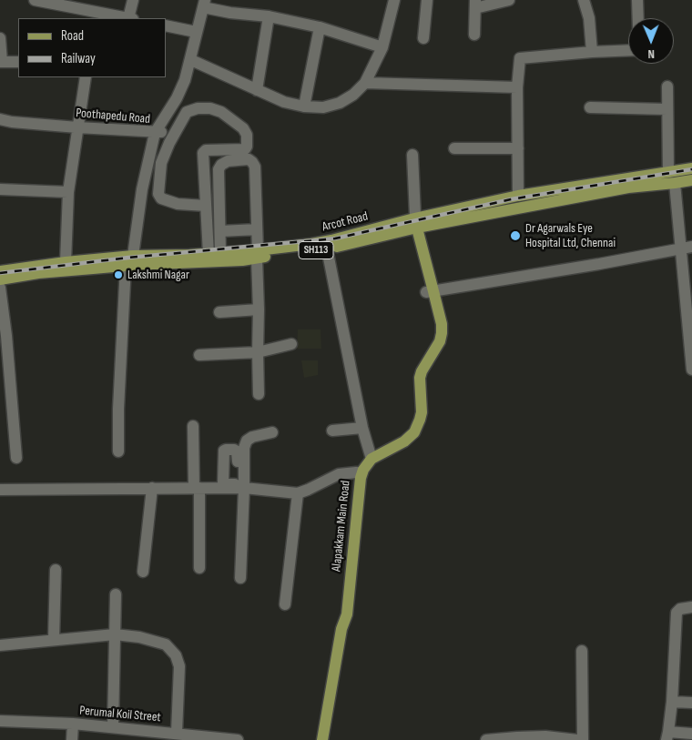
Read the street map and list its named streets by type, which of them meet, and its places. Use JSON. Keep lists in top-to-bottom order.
{
  "streets": {
    "main road": ["Arcot Road", "SH113", "Alapakkam Main Road"],
    "street": ["Poothapedu Road", "Perumal Koil Street"]
  },
  "crossings": [
    ["Poothapedu Road", "Arcot Road"],
    ["Arcot Road", "Alapakkam Main Road"]
  ],
  "places": ["Dr Agarwals Eye Hospital Ltd, Chennai", "Lakshmi Nagar"],
  "legend": ["Road", "Railway"],
  "north": "bottom"
}
